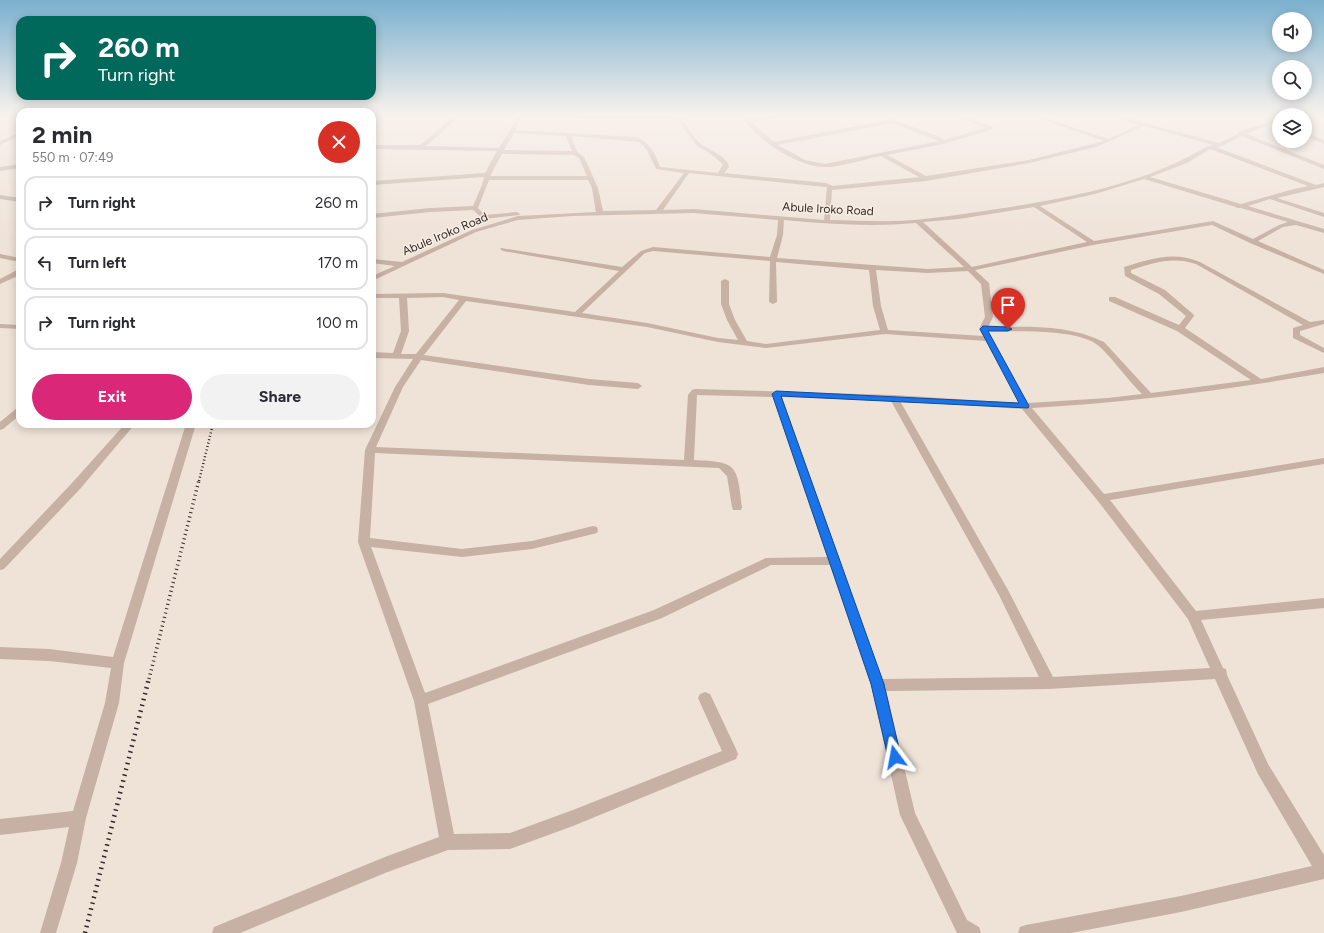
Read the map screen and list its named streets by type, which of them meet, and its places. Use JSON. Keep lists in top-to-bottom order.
{
  "streets": {
    "street": ["Abule Iroko Road"]
  },
  "page": {
    "turn": ["260 m", "Turn right"],
    "heading": ["2 min", "550 m · 07:49"],
    "list": [
      {
        "name": "Turn right",
        "value": "260 m"
      },
      {
        "name": "Turn left",
        "value": "170 m"
      },
      {
        "name": "Turn right",
        "value": "100 m"
      }
    ],
    "buttons": ["Exit", "Share"]
  }
}
